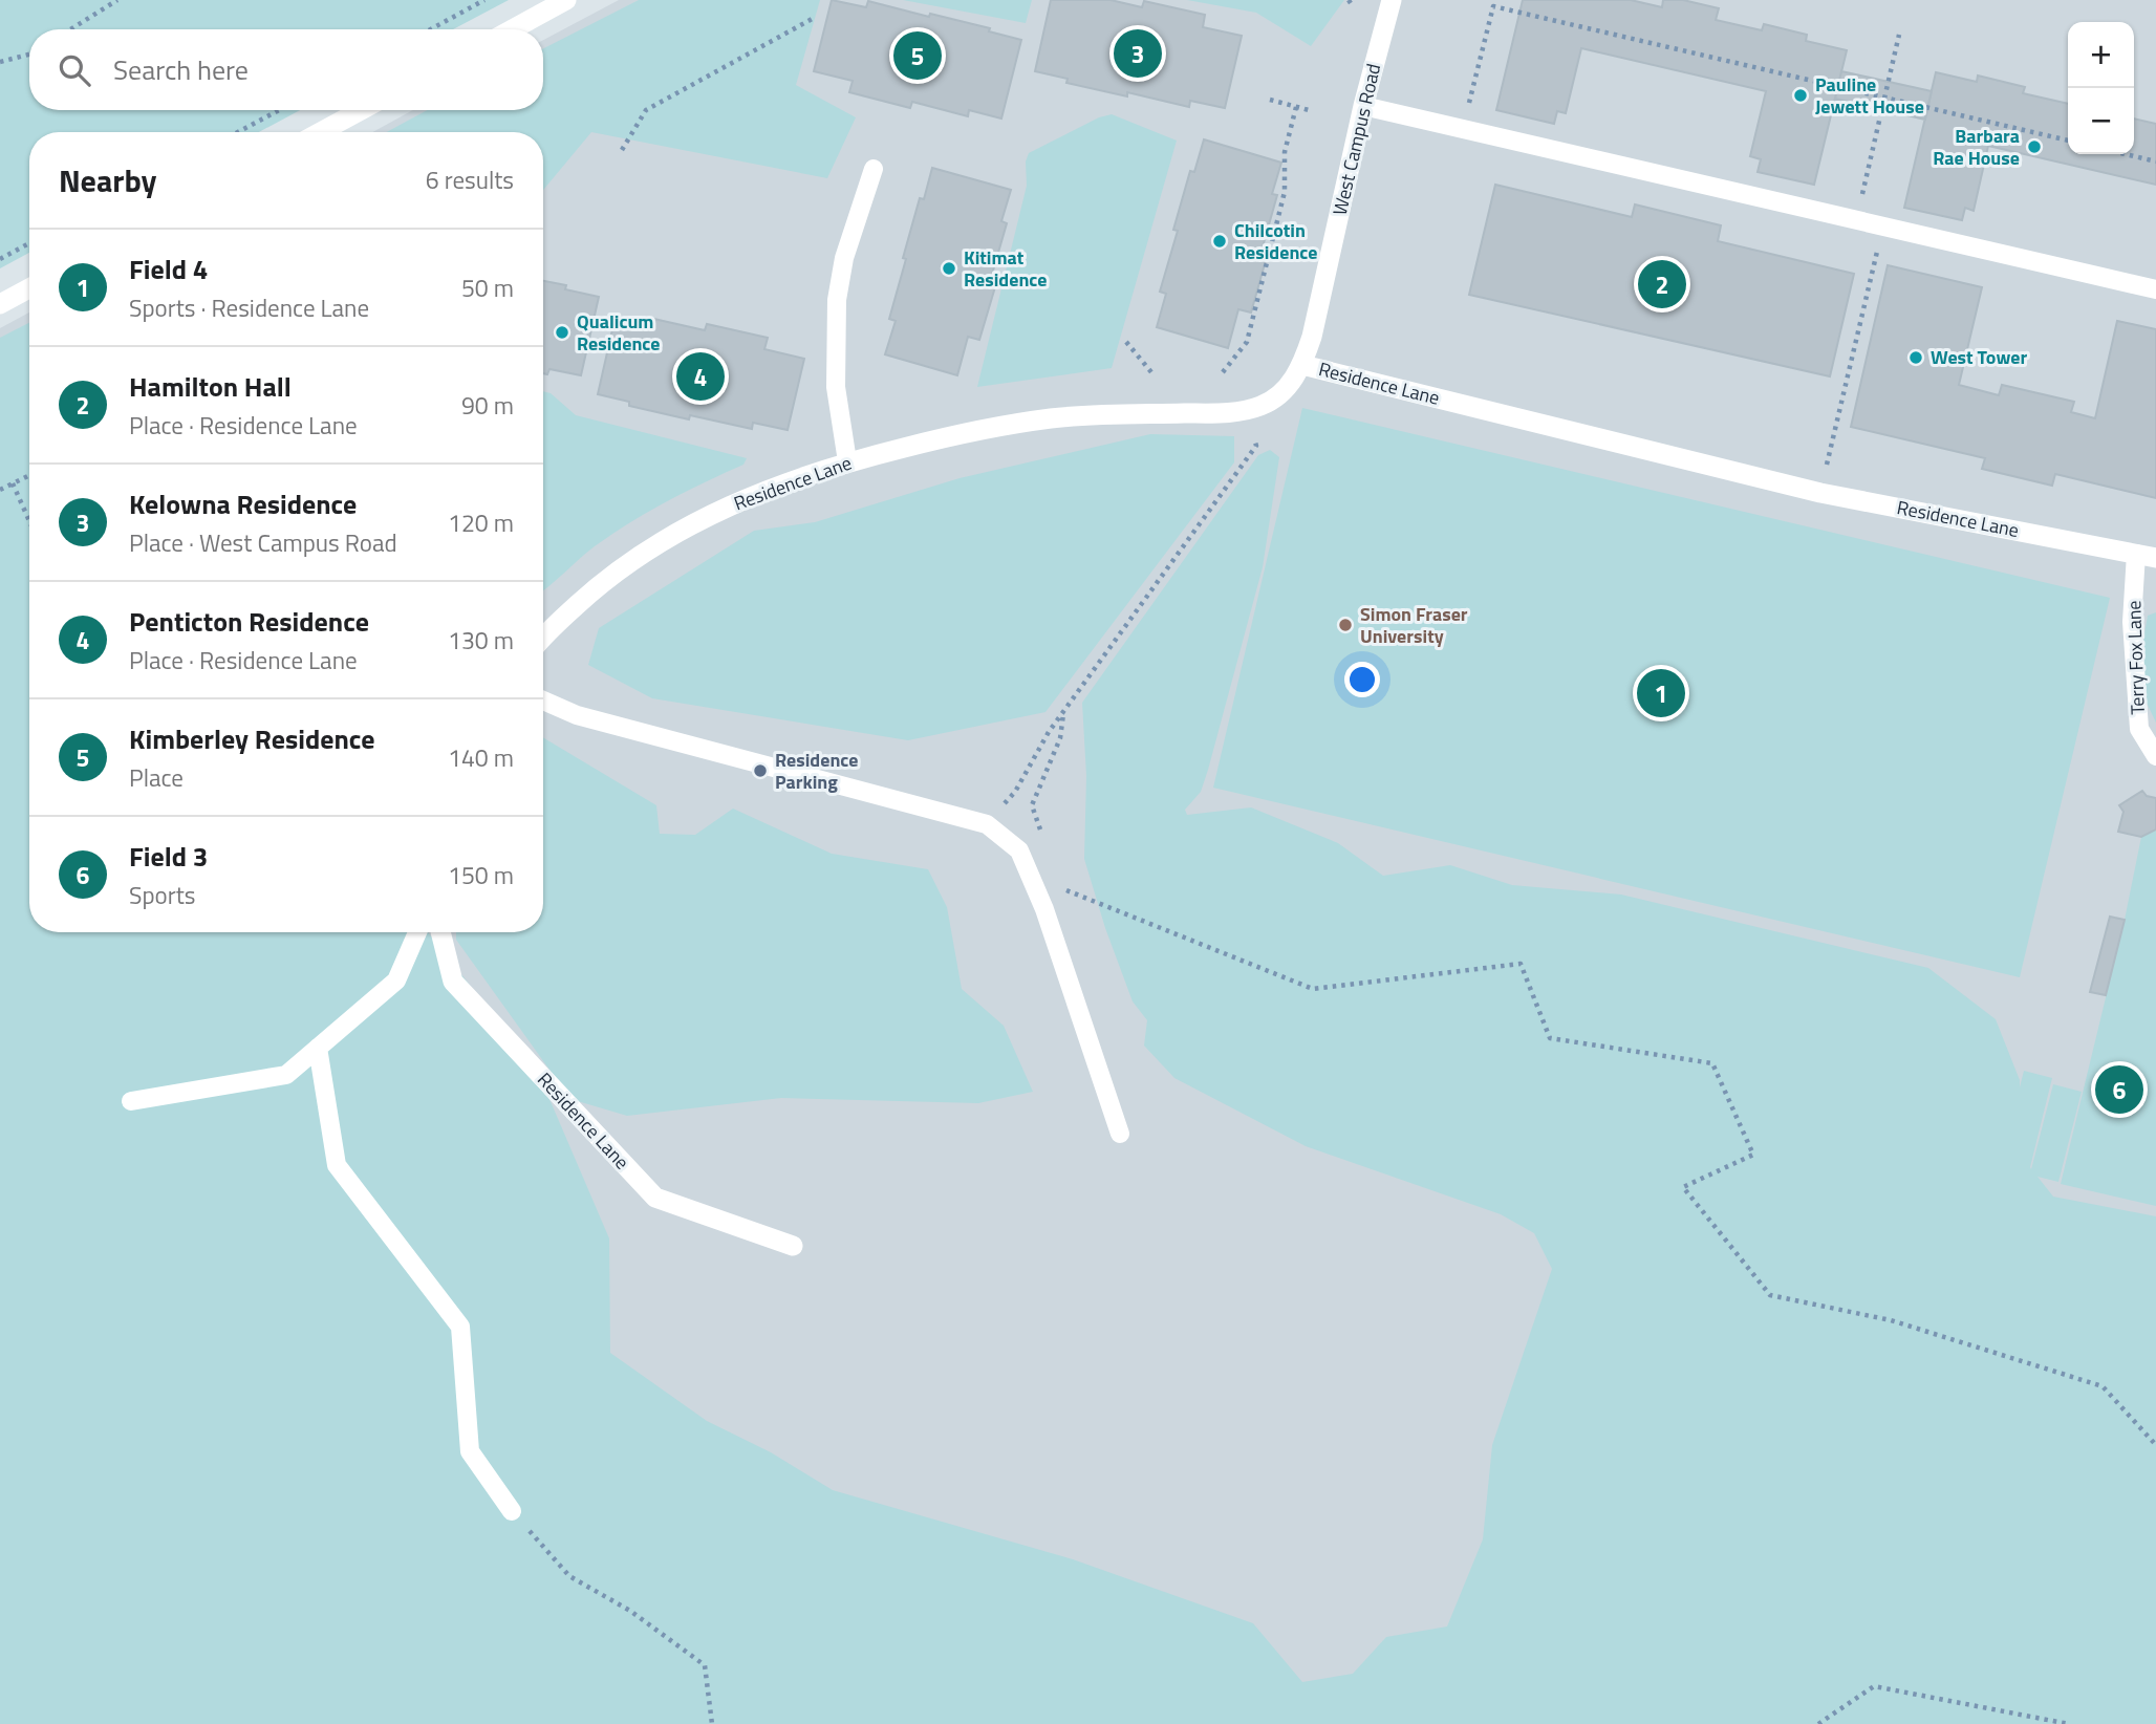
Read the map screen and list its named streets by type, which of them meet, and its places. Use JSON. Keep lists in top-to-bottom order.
{
  "streets": {
    "street": ["West Campus Road", "Residence Lane"],
    "lane": ["Terry Fox Lane"]
  },
  "crossings": [
    ["West Campus Road", "Residence Lane"],
    ["Residence Lane", "Terry Fox Lane"]
  ],
  "places": [
    "Pauline Jewett House",
    "Barbara Rae House",
    "Chilcotin Residence",
    "Kitimat Residence",
    "Qualicum Residence",
    "West Tower",
    "Simon Fraser University",
    "Residence Parking"
  ],
  "page": {
    "map_buttons": ["+", "−"],
    "pins": [
      "3",
      "5",
      "2",
      "4",
      "1",
      "6"
    ],
    "search": "Search here",
    "heading": ["Nearby", "6 results"],
    "list": [
      {
        "mark": "1",
        "name": "Field 4",
        "note": "Sports · Residence Lane",
        "value": "50 m"
      },
      {
        "mark": "2",
        "name": "Hamilton Hall",
        "note": "Place · Residence Lane",
        "value": "90 m"
      },
      {
        "mark": "3",
        "name": "Kelowna Residence",
        "note": "Place · West Campus Road",
        "value": "120 m"
      },
      {
        "mark": "4",
        "name": "Penticton Residence",
        "note": "Place · Residence Lane",
        "value": "130 m"
      },
      {
        "mark": "5",
        "name": "Kimberley Residence",
        "note": "Place",
        "value": "140 m"
      },
      {
        "mark": "6",
        "name": "Field 3",
        "note": "Sports",
        "value": "150 m"
      }
    ]
  }
}
